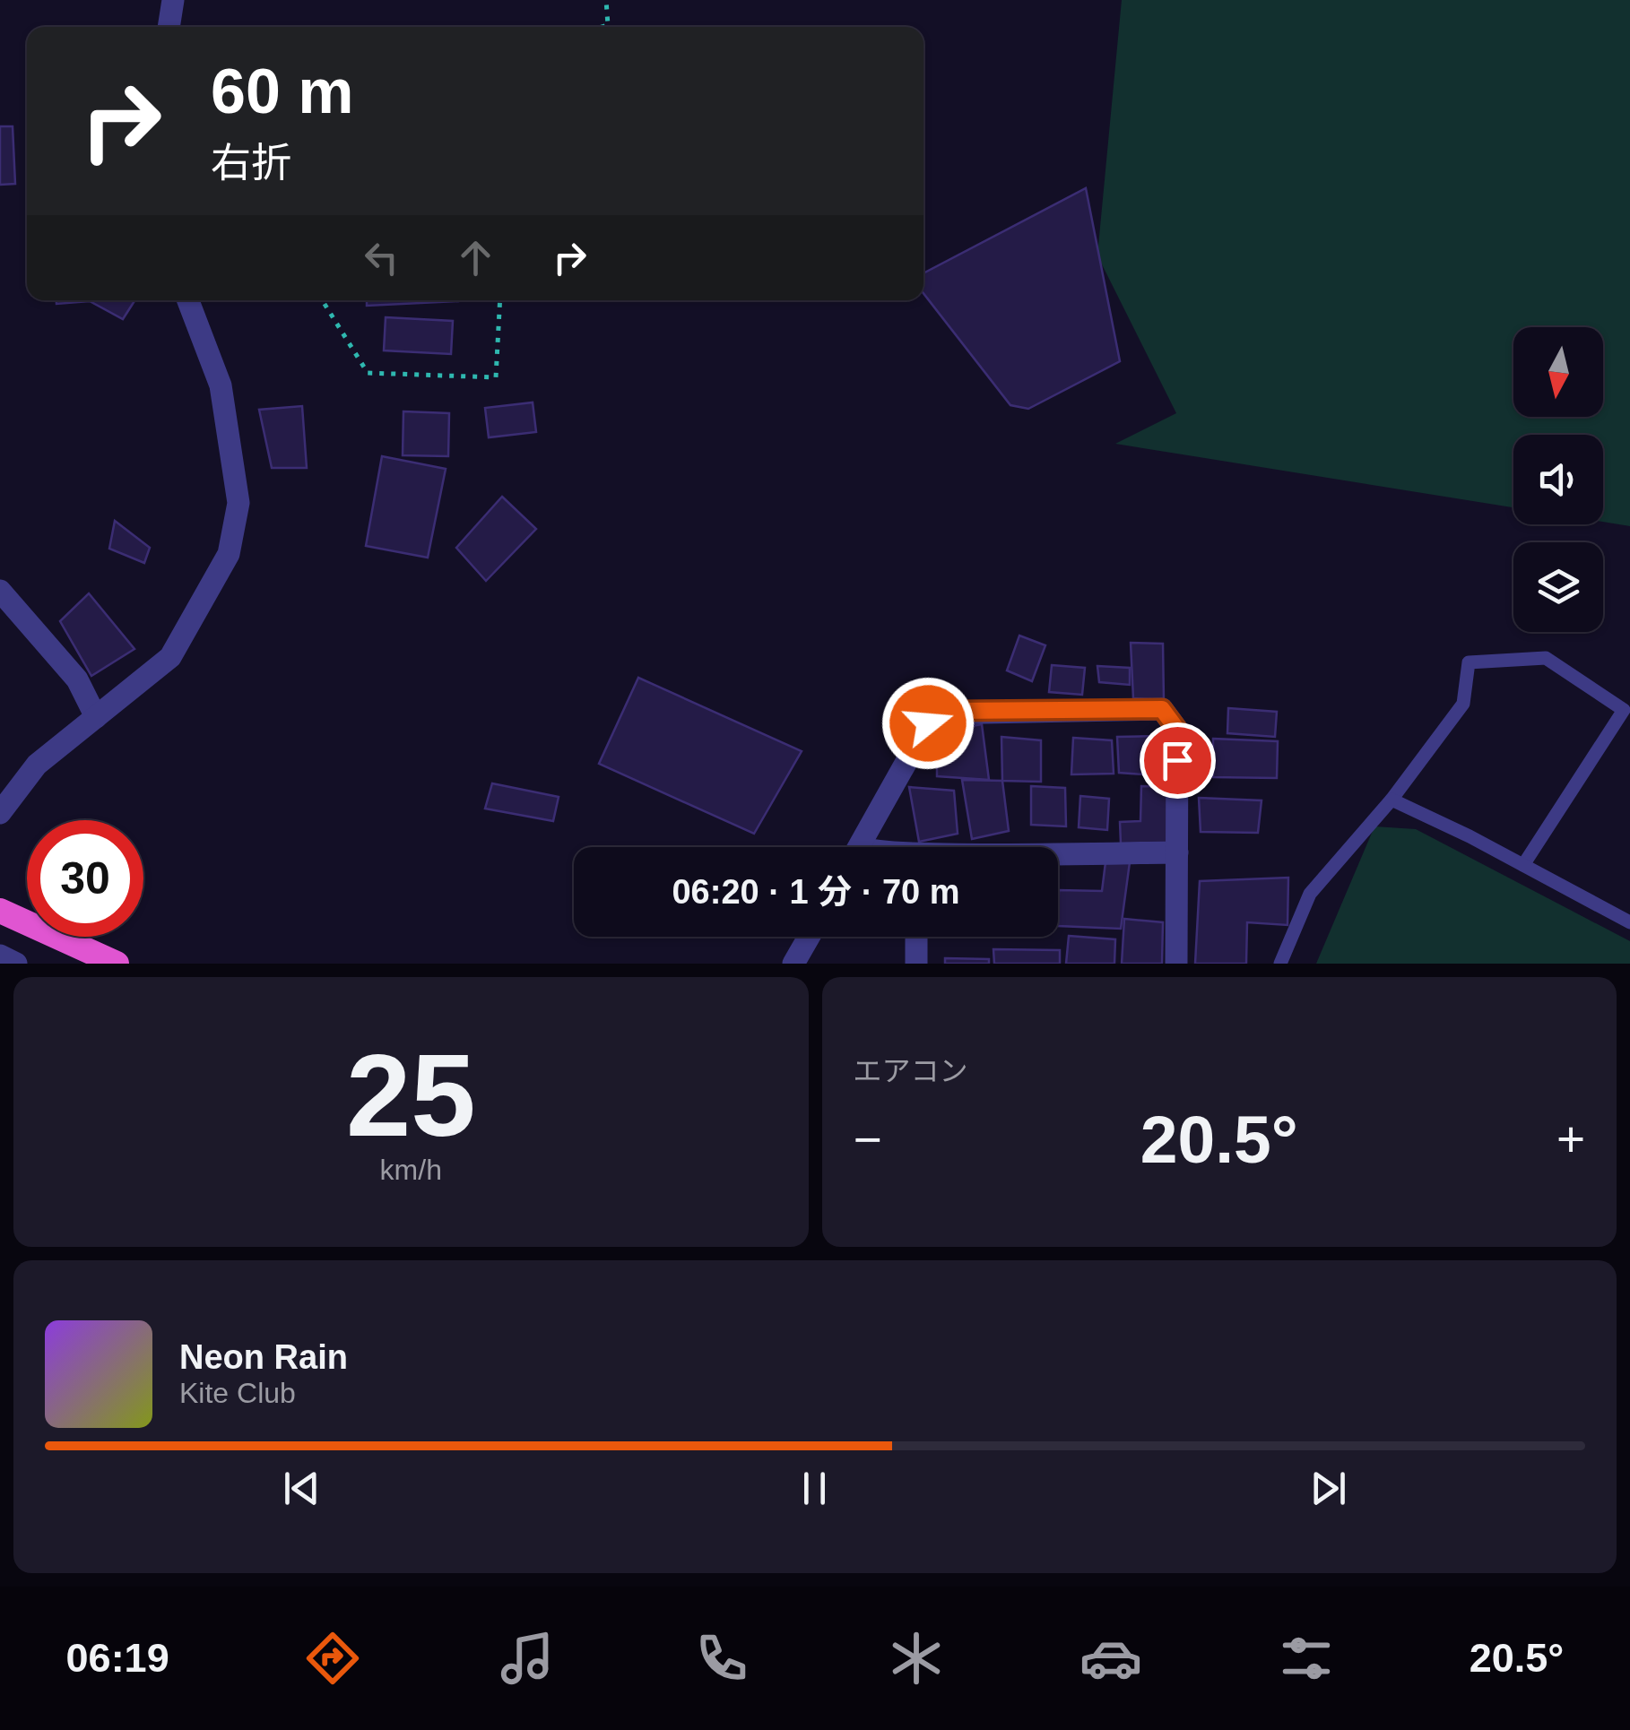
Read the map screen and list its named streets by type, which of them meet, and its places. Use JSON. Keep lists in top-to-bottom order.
{
  "north": "bottom",
  "page": {
    "turn": ["60 m", "右折"],
    "limit": "30",
    "trip": "06:20 · 1 分 · 70 m",
    "tile": [
      ["25", "km/h"],
      "エアコン"
    ],
    "heat": ["−", "20.5°", "+"],
    "song": ["Neon Rain", "Kite Club"],
    "tabs": ["06:19", "20.5°"]
  }
}
